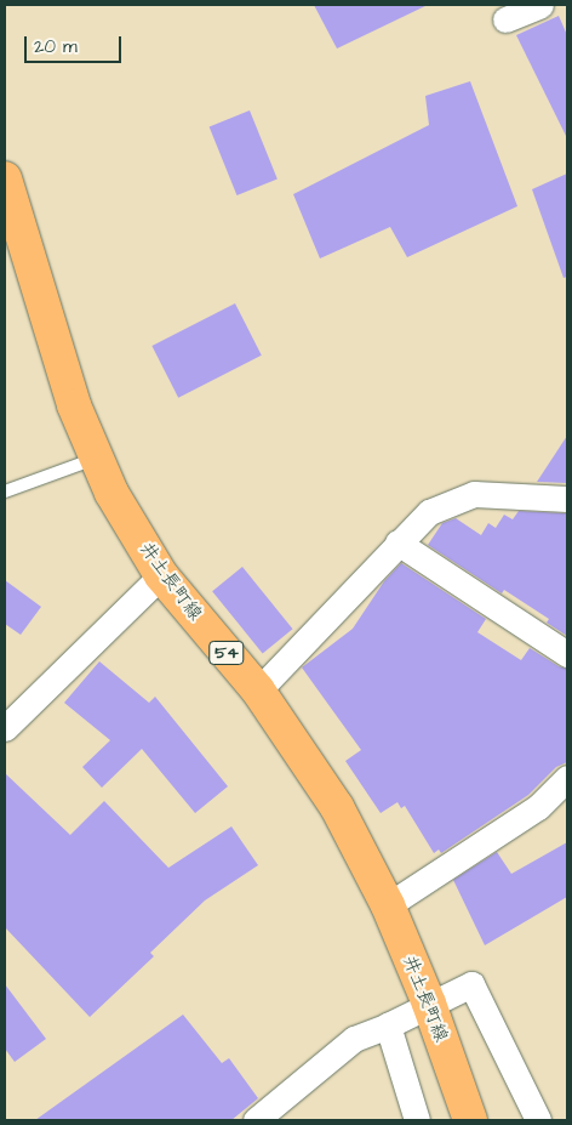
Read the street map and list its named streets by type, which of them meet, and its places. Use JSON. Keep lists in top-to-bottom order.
{
  "streets": {
    "main road": ["井土長町線", "54"]
  },
  "scale_bar": "20 m"
}
